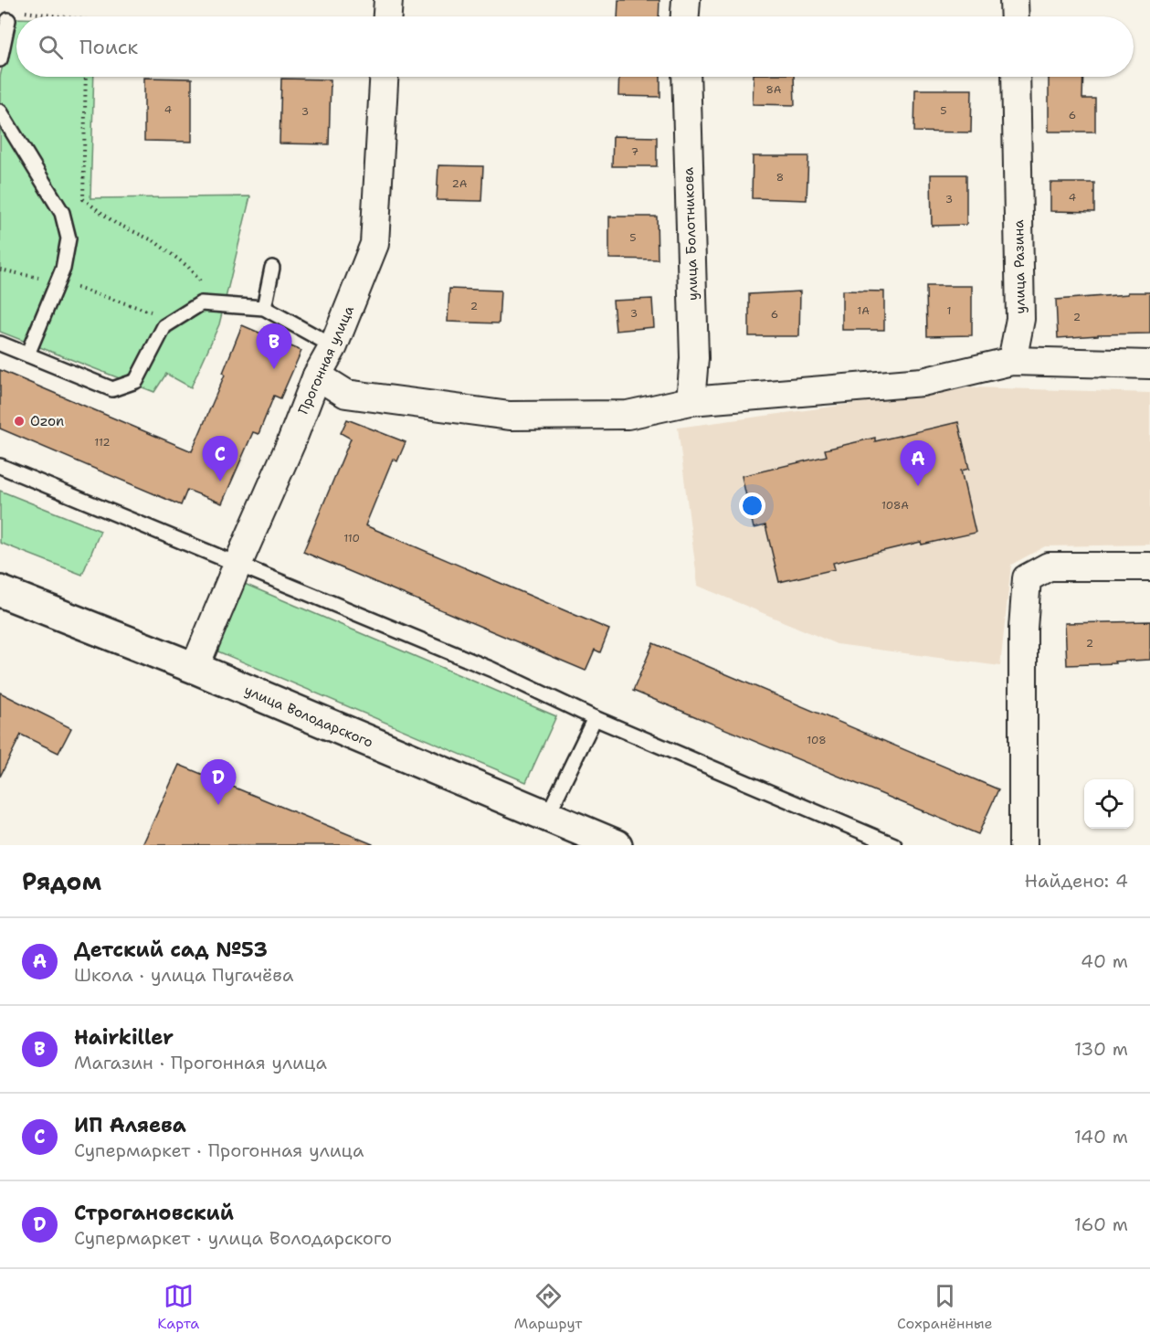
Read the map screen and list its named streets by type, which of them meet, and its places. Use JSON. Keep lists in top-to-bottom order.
{
  "streets": {
    "main road": ["улица Володарского"],
    "street": ["улица Болотникова", "улица Разина", "Прогонная улица"]
  },
  "crossings": [
    ["Прогонная улица", "улица Володарского"]
  ],
  "places": ["Ozon"],
  "house_numbers": [
    "8А",
    "4",
    "5",
    "3",
    "6",
    "7",
    "8",
    "2А",
    "4",
    "3",
    "5",
    "2",
    "1А",
    "1",
    "3",
    "6",
    "2",
    "112",
    "108А",
    "110",
    "2",
    "108"
  ],
  "page": {
    "search": "Поиск",
    "pins": [
      "B",
      "C",
      "A",
      "D"
    ],
    "heading": ["Рядом", "Найдено: 4"],
    "list": [
      {
        "mark": "A",
        "name": "Детский сад №53",
        "note": "Школа · улица Пугачёва",
        "value": "40 m"
      },
      {
        "mark": "B",
        "name": "Hairkiller",
        "note": "Магазин · Прогонная улица",
        "value": "130 m"
      },
      {
        "mark": "C",
        "name": "ИП Аляева",
        "note": "Супермаркет · Прогонная улица",
        "value": "140 m"
      },
      {
        "mark": "D",
        "name": "Строгановский",
        "note": "Супермаркет · улица Володарского",
        "value": "160 m"
      }
    ],
    "nav": ["Карта", "Маршрут", "Сохранённые"]
  }
}
